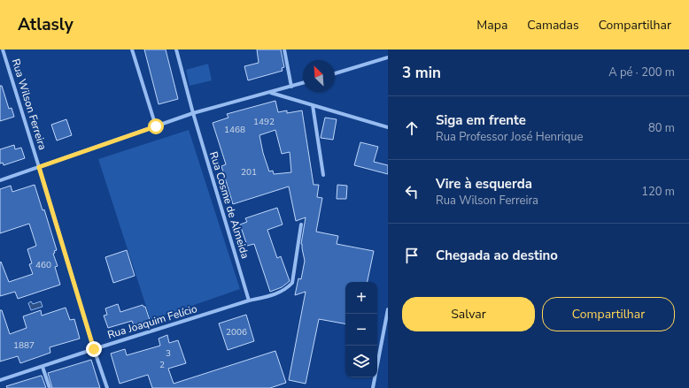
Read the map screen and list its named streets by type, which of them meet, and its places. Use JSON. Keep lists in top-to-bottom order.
{
  "streets": {
    "street": ["Rua Wilson Ferreira", "Rua Cosme de Almeida", "Rua Joaquim Felício"]
  },
  "crossings": [
    ["Rua Wilson Ferreira", "Rua Joaquim Felício"],
    ["Rua Cosme de Almeida", "Rua Joaquim Felício"]
  ],
  "house_numbers": [
    "1492",
    "1468",
    "201",
    "460",
    "2006",
    "1887",
    "3",
    "2"
  ],
  "north": "top left",
  "page": {
    "header": "Atlasly",
    "nav": ["Mapa", "Camadas", "Compartilhar"],
    "heading": ["3 min", "A pé · 200 m"],
    "list": [
      ["Siga em frente", "Rua Professor José Henrique", "80 m"],
      ["Vire à esquerda", "Rua Wilson Ferreira", "120 m"],
      "Chegada ao destino"
    ],
    "map_buttons": ["+", "−"],
    "buttons": ["Salvar", "Compartilhar"]
  }
}
